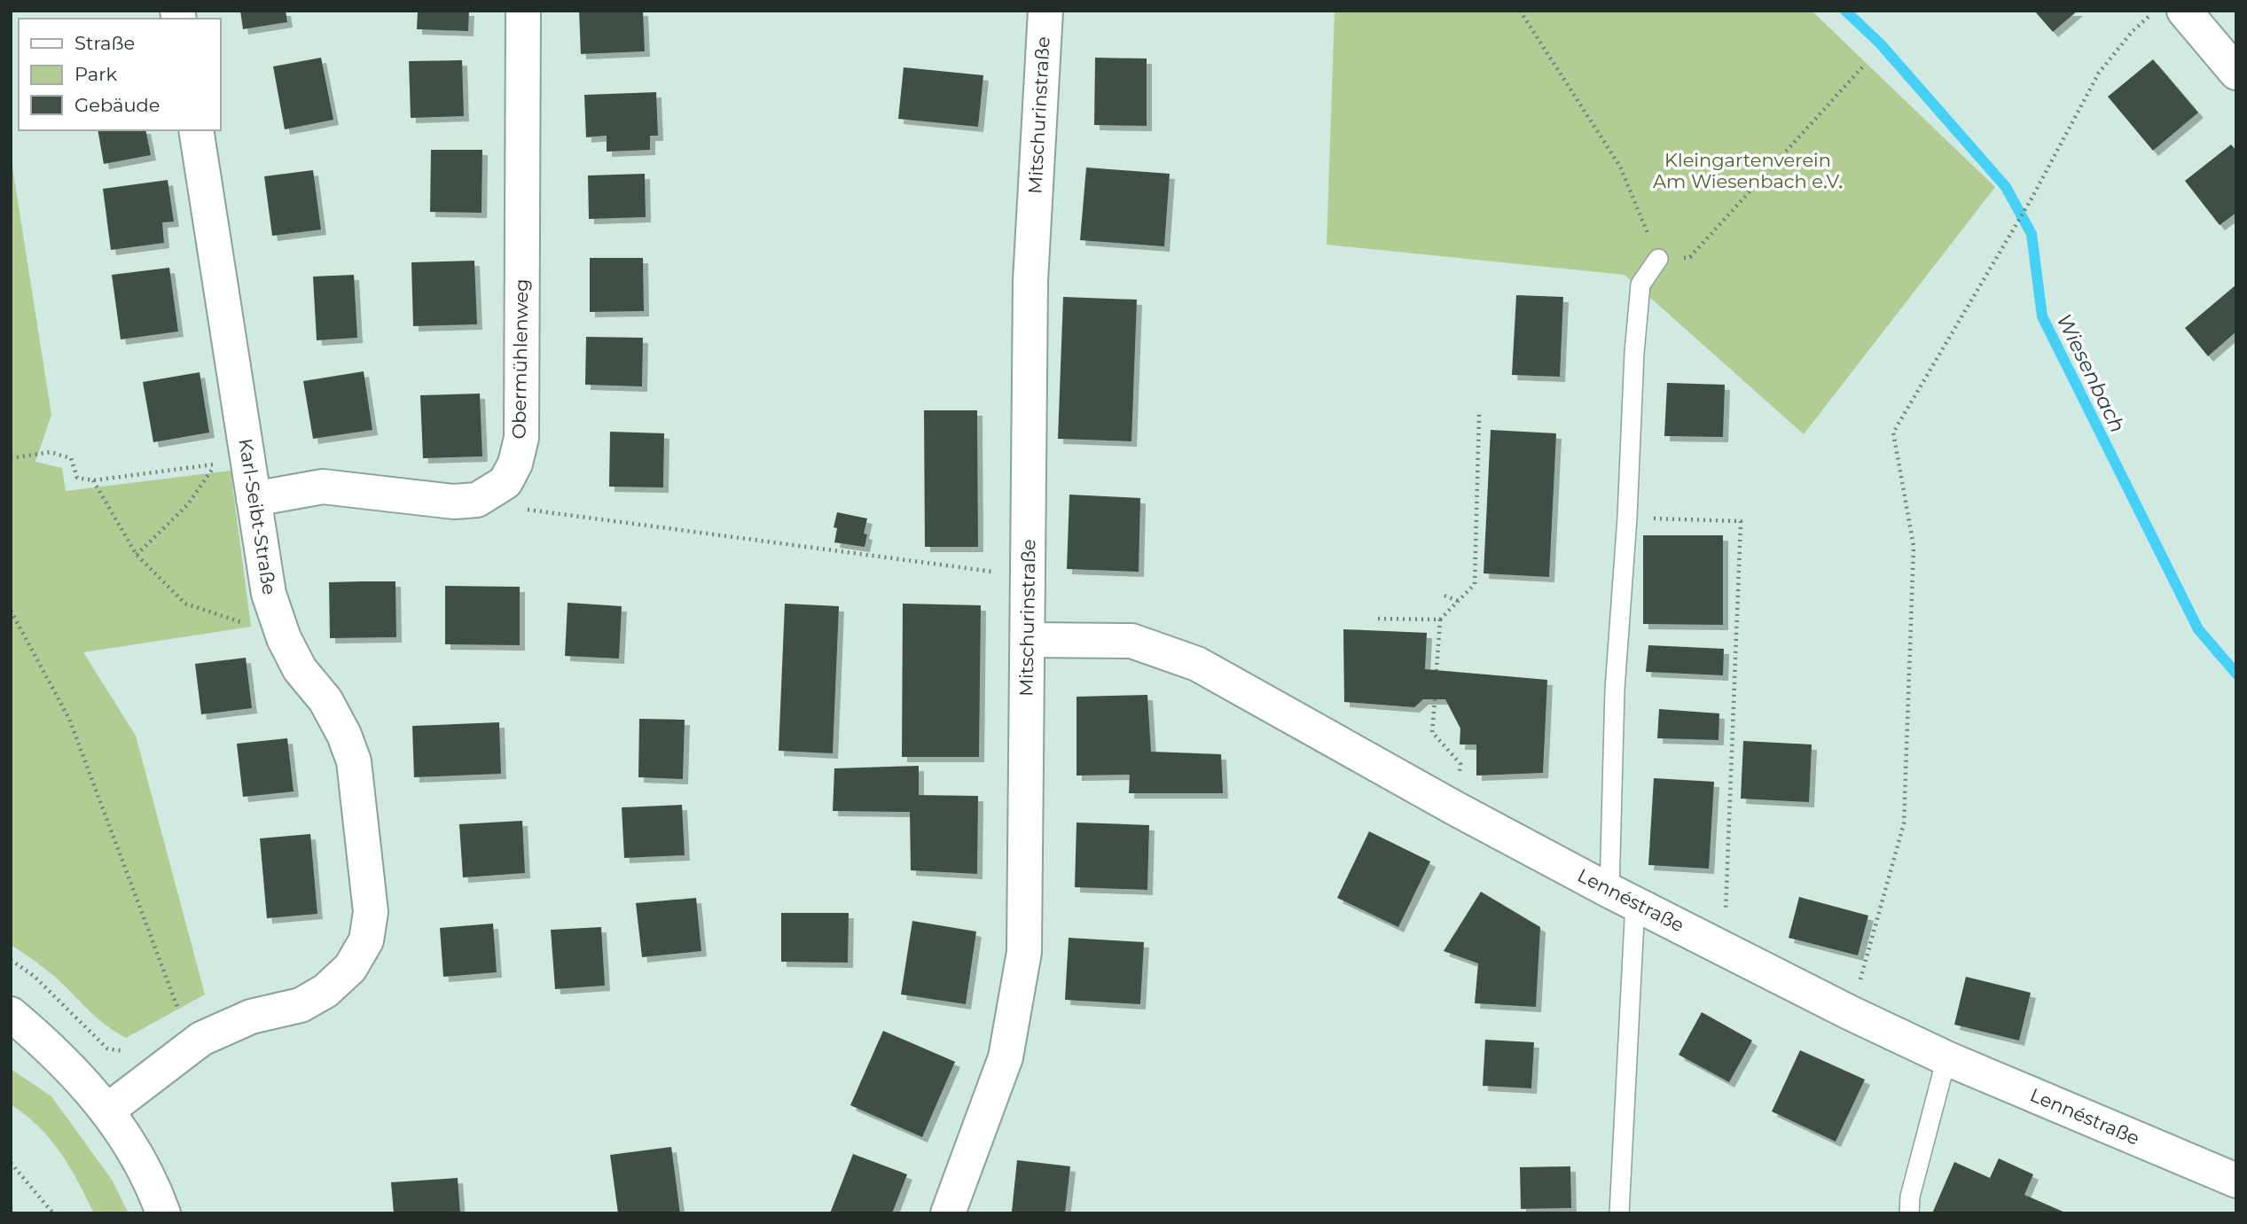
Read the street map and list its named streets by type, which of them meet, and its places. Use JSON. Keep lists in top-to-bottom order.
{
  "streets": {
    "street": [
      "Mitschurinstraße",
      "Obermühlenweg",
      "Karl-Seibt-Straße",
      "Lennéstraße"
    ]
  },
  "crossings": [
    ["Mitschurinstraße", "Lennéstraße"],
    ["Obermühlenweg", "Karl-Seibt-Straße"]
  ],
  "water": ["Wiesenbach"],
  "parks": ["Kleingartenverein Am Wiesenbach e.V."],
  "legend": ["Straße", "Park", "Gebäude"]
}
